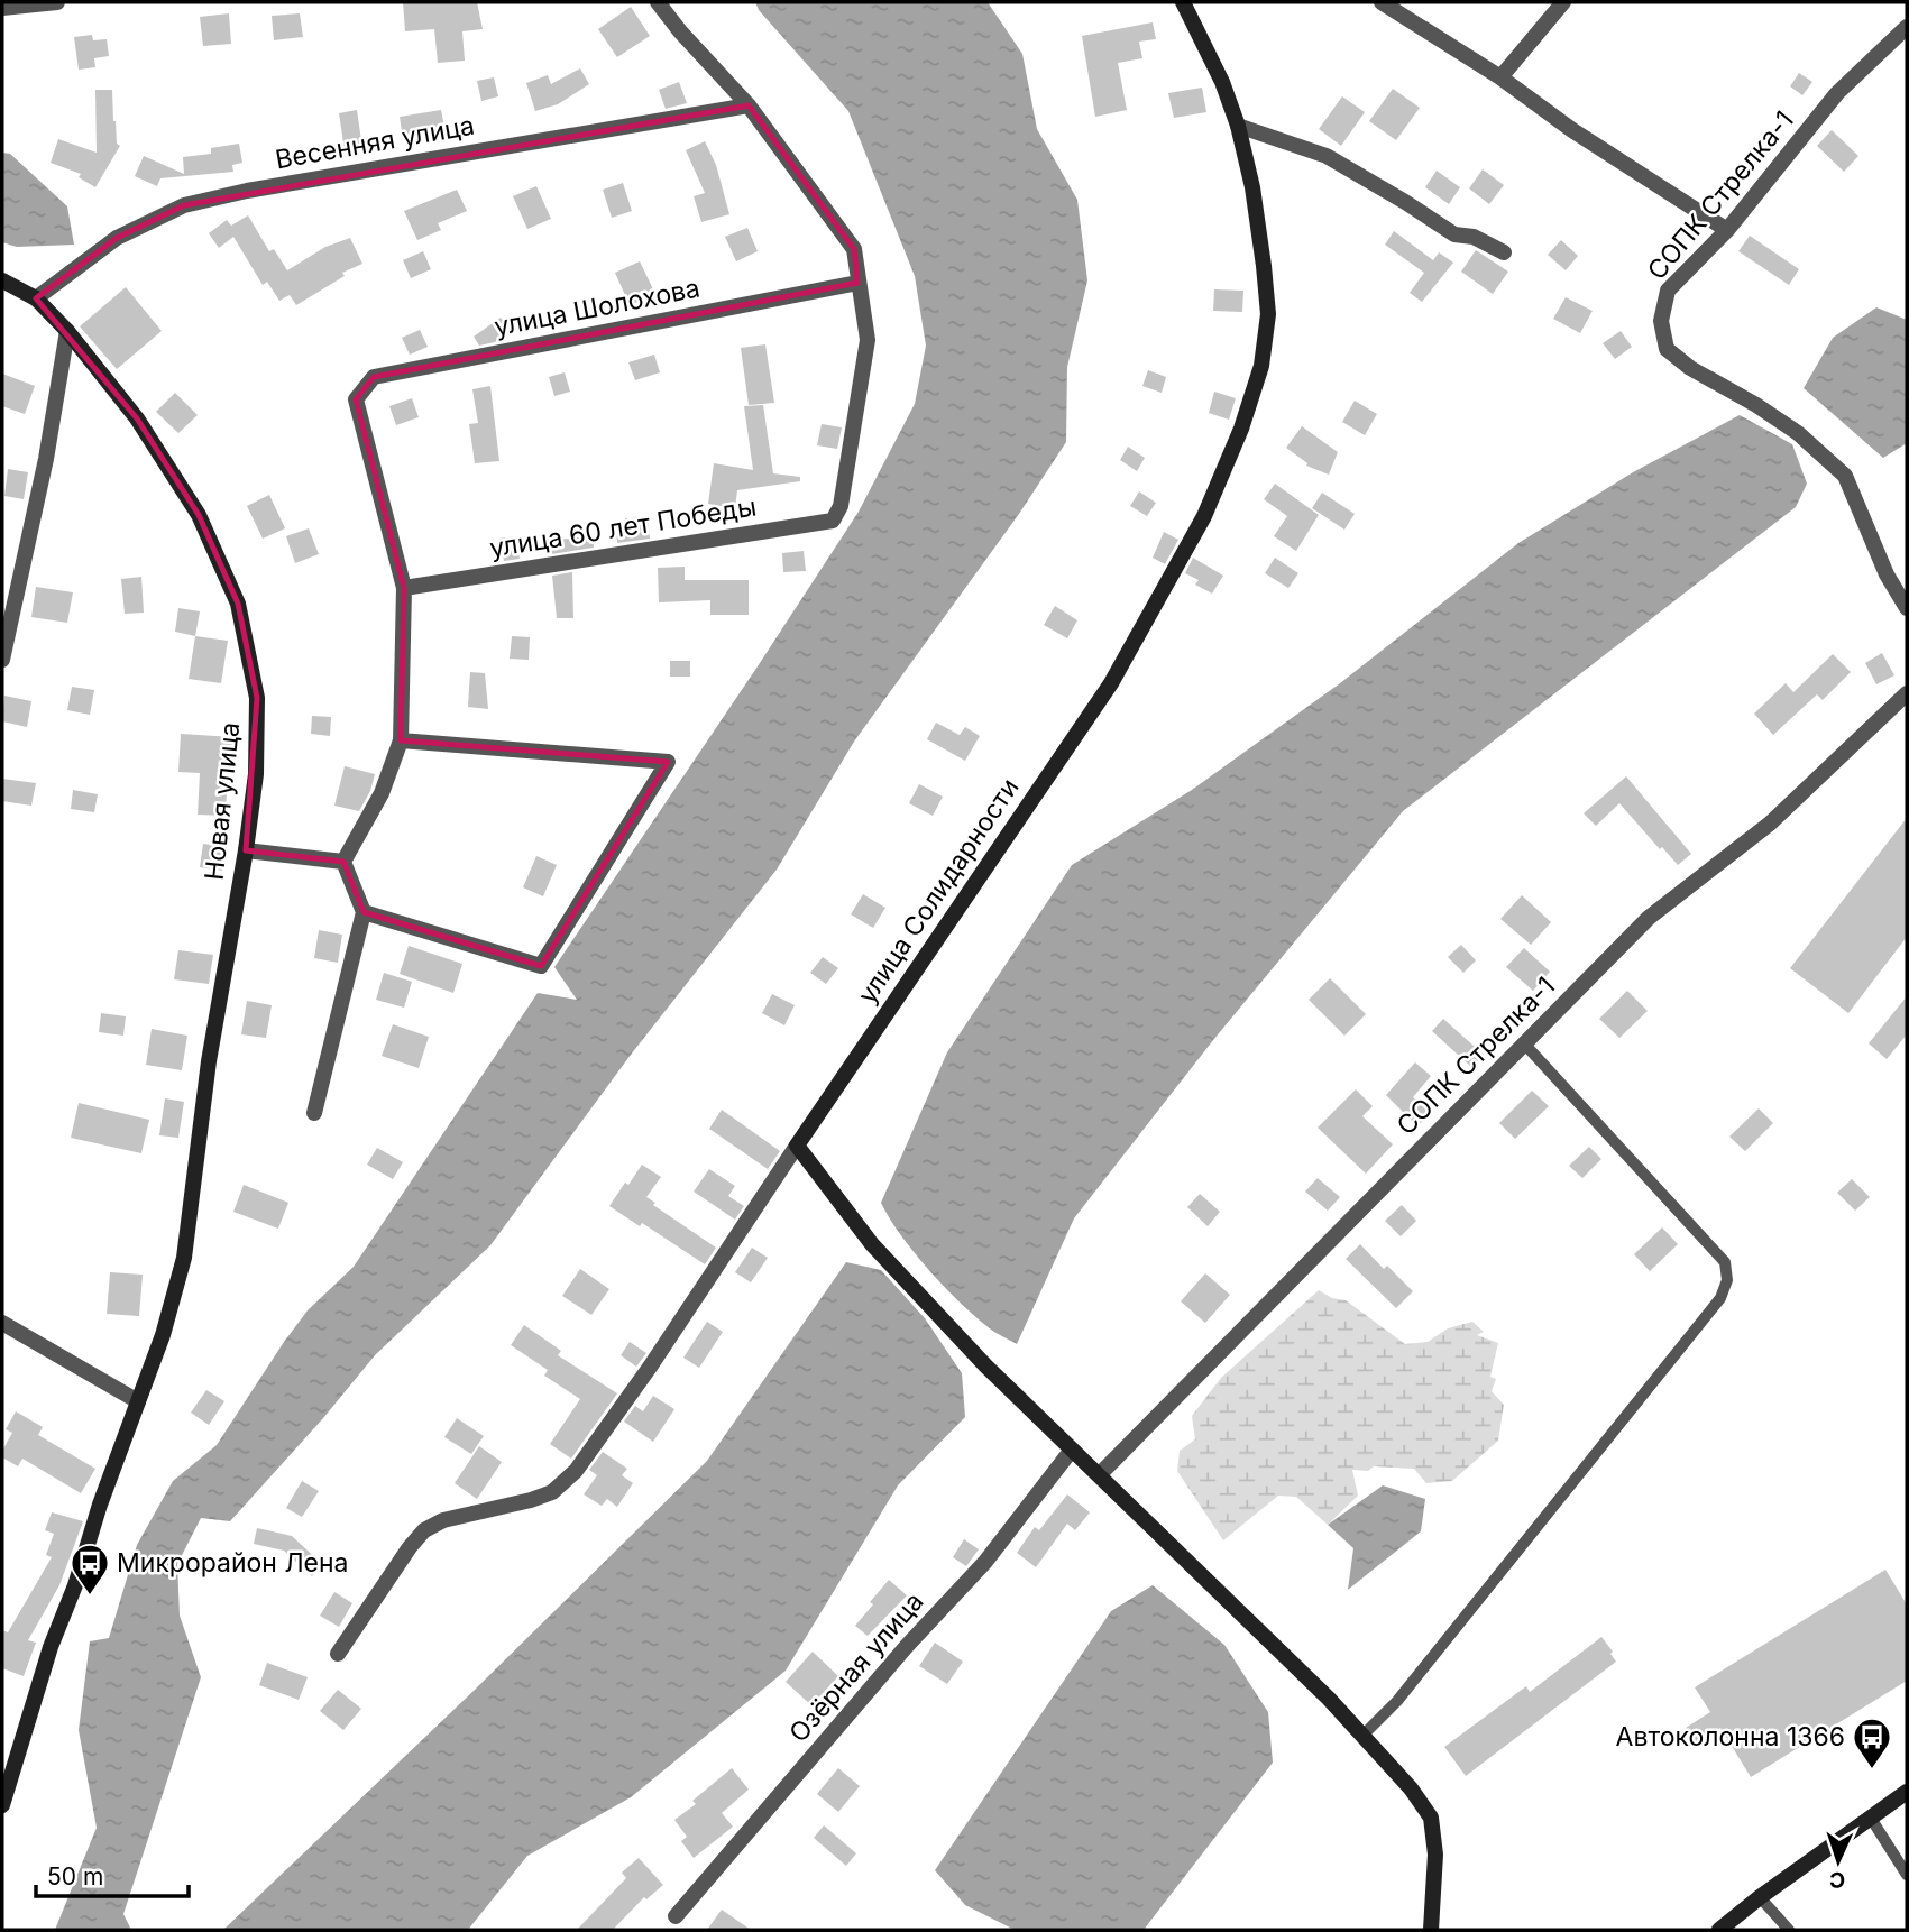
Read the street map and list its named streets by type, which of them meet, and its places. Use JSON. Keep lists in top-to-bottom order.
{
  "streets": {
    "street": [
      "Весенняя улица",
      "СОПК Стрелка-1",
      "улица Шолохова",
      "улица 60 лет Победы",
      "Новая улица",
      "улица Солидарности",
      "Озёрная улица"
    ]
  },
  "crossings": [
    ["Весенняя улица", "Новая улица"],
    ["улица Шолохова", "улица 60 лет Победы"]
  ],
  "places": {
    "bus stop": ["Микрорайон Лена", "Автоколонна 1366"]
  },
  "scale_bar": "50 m",
  "north": "bottom"
}
